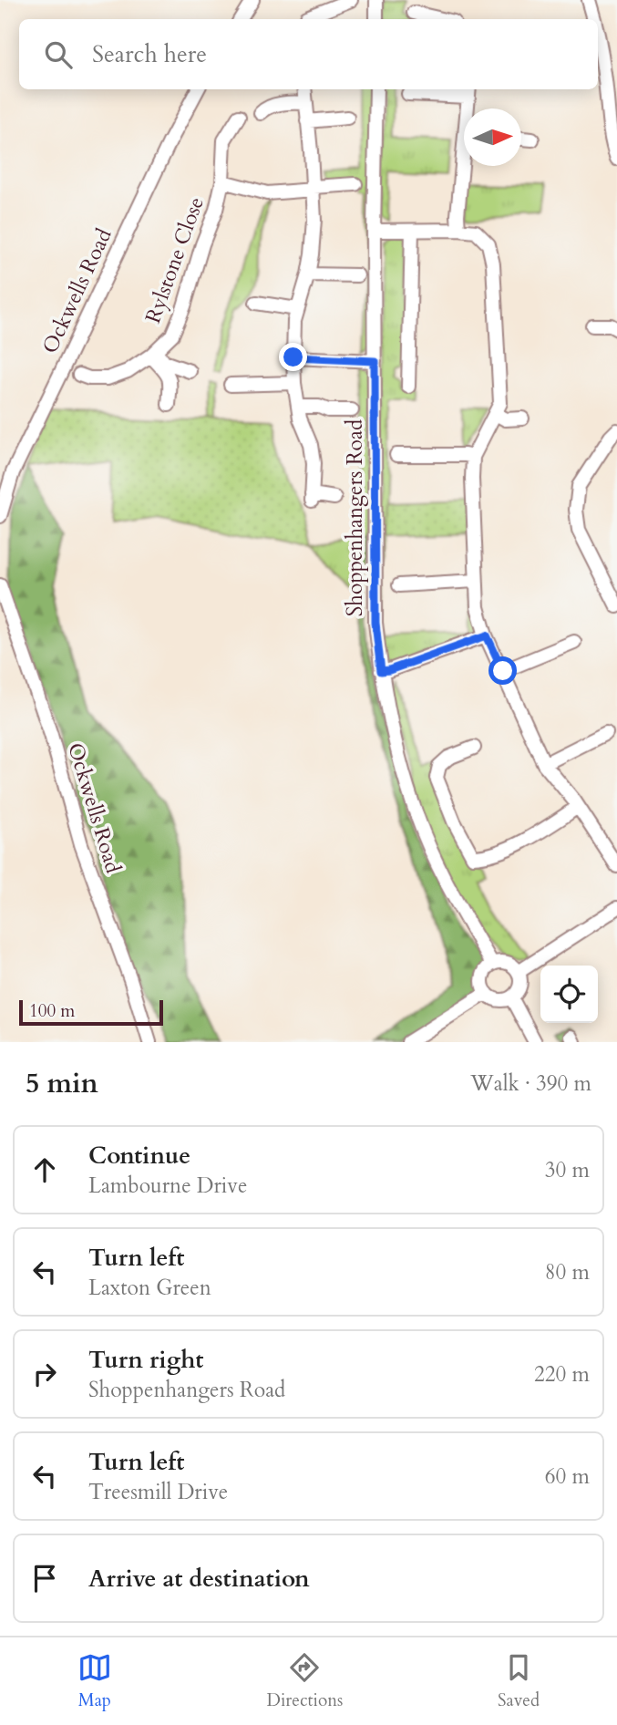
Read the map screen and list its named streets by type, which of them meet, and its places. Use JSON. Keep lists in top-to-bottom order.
{
  "streets": {
    "street": ["Rylstone Close", "Ockwells Road", "Shoppenhangers Road"]
  },
  "scale_bar": "100 m",
  "north": "right",
  "page": {
    "search": "Search here",
    "scale": "100 m",
    "heading": ["5 min", "Walk · 390 m"],
    "list": [
      ["Continue", "Lambourne Drive", "30 m"],
      ["Turn left", "Laxton Green", "80 m"],
      ["Turn right", "Shoppenhangers Road", "220 m"],
      ["Turn left", "Treesmill Drive", "60 m"],
      "Arrive at destination"
    ],
    "nav": ["Map", "Directions", "Saved"]
  }
}
